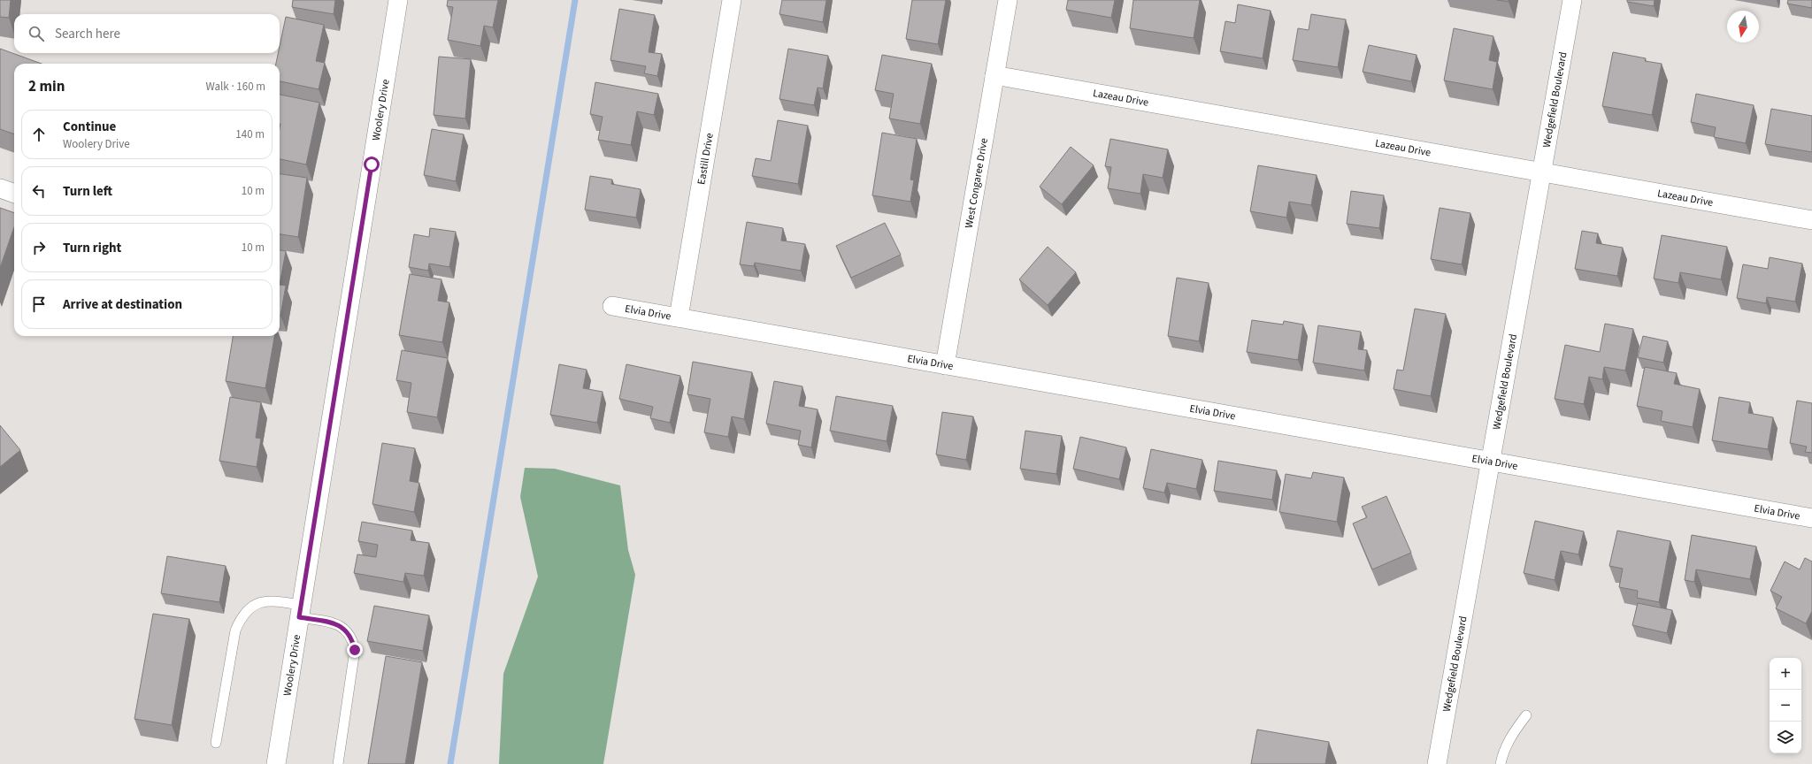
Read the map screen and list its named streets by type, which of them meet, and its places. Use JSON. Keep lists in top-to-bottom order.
{
  "streets": {
    "street": [
      "Lazeau Drive",
      "Wedgefield Boulevard",
      "Woolery Drive",
      "Eastill Drive",
      "West Congaree Drive",
      "Elvia Drive"
    ]
  },
  "crossings": [
    ["Lazeau Drive", "Wedgefield Boulevard"],
    ["Lazeau Drive", "West Congaree Drive"],
    ["Wedgefield Boulevard", "Elvia Drive"],
    ["Eastill Drive", "Elvia Drive"],
    ["West Congaree Drive", "Elvia Drive"]
  ],
  "north": "bottom",
  "page": {
    "search": "Search here",
    "heading": ["2 min", "Walk · 160 m"],
    "list": [
      ["Continue", "Woolery Drive", "140 m"],
      ["Turn left", "10 m"],
      ["Turn right", "10 m"],
      "Arrive at destination"
    ],
    "map_buttons": ["+", "−"]
  }
}
